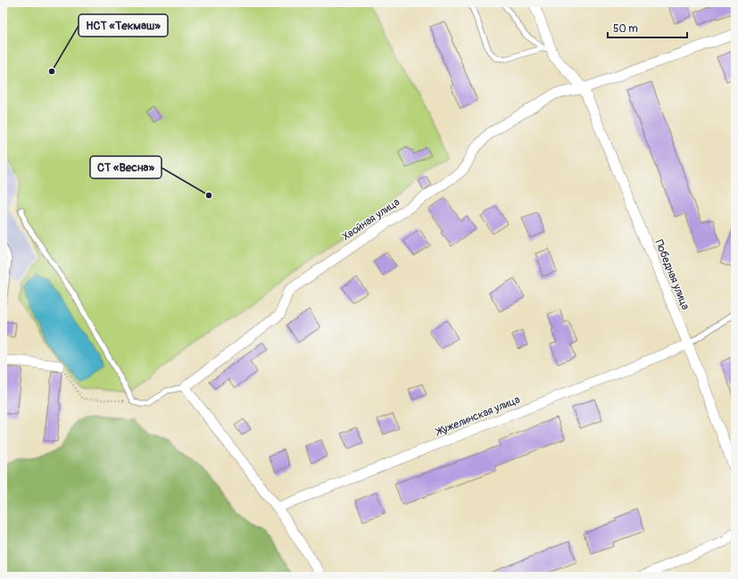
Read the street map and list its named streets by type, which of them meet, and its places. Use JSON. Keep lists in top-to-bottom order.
{
  "streets": {
    "street": ["Хвойная улица", "Победная улица", "Жужелинская улица"]
  },
  "crossings": [
    ["Хвойная улица", "Победная улица"],
    ["Победная улица", "Жужелинская улица"]
  ],
  "places": ["НСТ «Текмаш»", "СТ «Весна»"],
  "scale_bar": "50 m"
}
